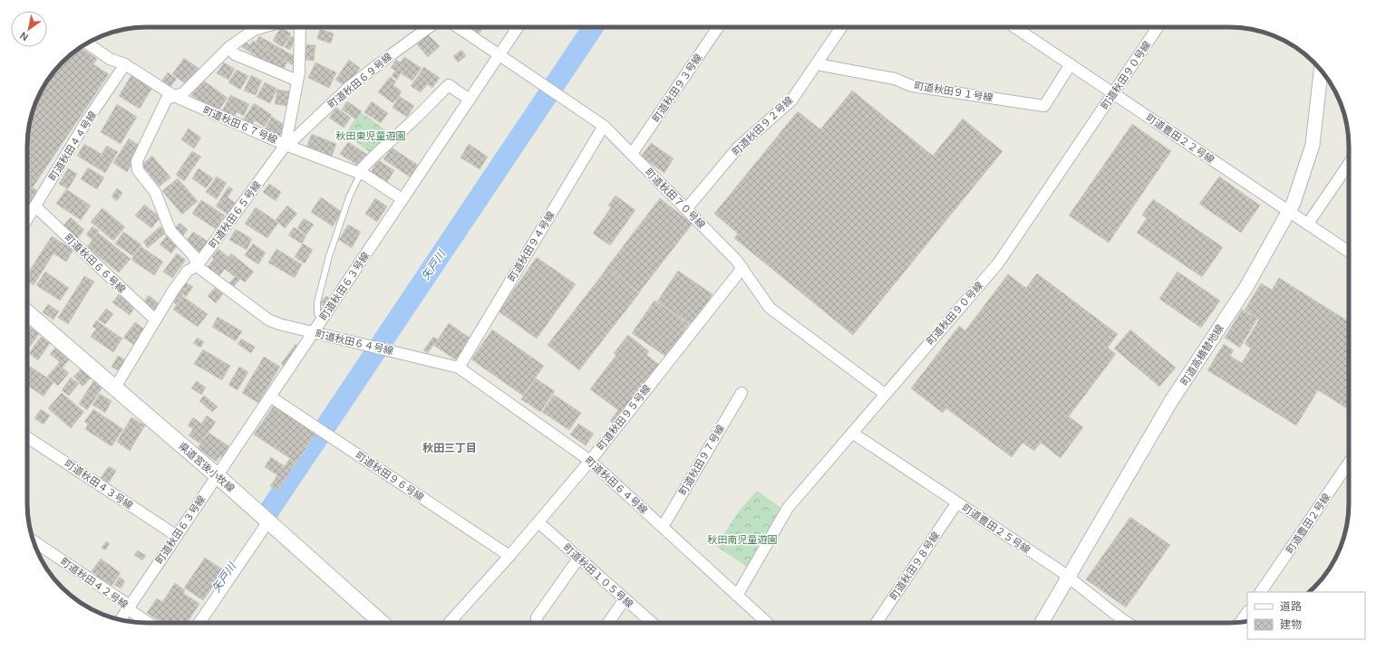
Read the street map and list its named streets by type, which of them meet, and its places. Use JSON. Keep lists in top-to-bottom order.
{
  "streets": {
    "main road": ["県道宮後小牧線"],
    "street": [
      "町道秋田９０号線",
      "町道秋田６９号線",
      "町道秋田９３号線",
      "町道秋田９１号線",
      "町道秋田６７号線",
      "町道秋田９２号線",
      "町道豊田２２号線",
      "町道秋田４４号線",
      "町道秋田７０号線",
      "町道秋田６５号線",
      "町道秋田９４号線",
      "町道秋田６６号線",
      "町道秋田６３号線",
      "町道秋田６４号線",
      "町道高橋替地線",
      "町道秋田９５号線",
      "町道秋田９７号線",
      "町道秋田９６号線",
      "町道秋田４３号線",
      "町道豊田２号線",
      "町道豊田２５号線",
      "町道秋田９８号線",
      "町道秋田１０５号線",
      "町道秋田４２号線"
    ]
  },
  "crossings": [
    ["町道秋田９０号線", "町道豊田２２号線"],
    ["町道秋田９０号線", "町道秋田７０号線"],
    ["町道秋田９０号線", "町道秋田６４号線"],
    ["町道秋田９０号線", "町道豊田２５号線"],
    ["町道秋田６９号線", "町道秋田６７号線"],
    ["町道秋田６９号線", "町道秋田６５号線"],
    ["町道秋田９３号線", "町道秋田７０号線"],
    ["町道秋田９１号線", "町道秋田９２号線"],
    ["町道秋田９１号線", "町道豊田２２号線"],
    ["町道秋田６７号線", "町道秋田４４号線"],
    ["町道秋田６７号線", "町道秋田６５号線"],
    ["町道秋田６７号線", "町道秋田６３号線"],
    ["町道秋田６７号線", "町道秋田６４号線"],
    ["町道秋田９２号線", "町道秋田７０号線"],
    ["町道豊田２２号線", "町道高橋替地線"],
    ["町道秋田４４号線", "町道秋田６６号線"],
    ["町道秋田７０号線", "町道秋田９４号線"],
    ["町道秋田７０号線", "町道秋田６３号線"],
    ["町道秋田７０号線", "町道秋田９５号線"],
    ["町道秋田６５号線", "町道秋田６６号線"],
    ["町道秋田６５号線", "町道秋田６４号線"],
    ["町道秋田６５号線", "県道宮後小牧線"],
    ["町道秋田９４号線", "町道秋田６４号線"],
    ["町道秋田６３号線", "町道秋田６４号線"],
    ["町道秋田６３号線", "県道宮後小牧線"],
    ["町道秋田６３号線", "町道秋田９６号線"],
    ["町道秋田６３号線", "町道秋田４３号線"],
    ["町道秋田６３号線", "町道秋田４２号線"],
    ["町道秋田６４号線", "町道秋田９５号線"],
    ["町道秋田６４号線", "町道秋田９７号線"],
    ["町道高橋替地線", "町道豊田２５号線"],
    ["町道秋田９５号線", "町道秋田９６号線"],
    ["町道秋田９５号線", "町道秋田１０５号線"],
    ["町道豊田２５号線", "町道秋田９８号線"]
  ],
  "districts": ["秋田三丁目"],
  "water": ["矢戸川"],
  "parks": ["秋田東児童遊園", "秋田南児童遊園"],
  "legend": ["道路", "建物"],
  "north": "bottom left"
}
